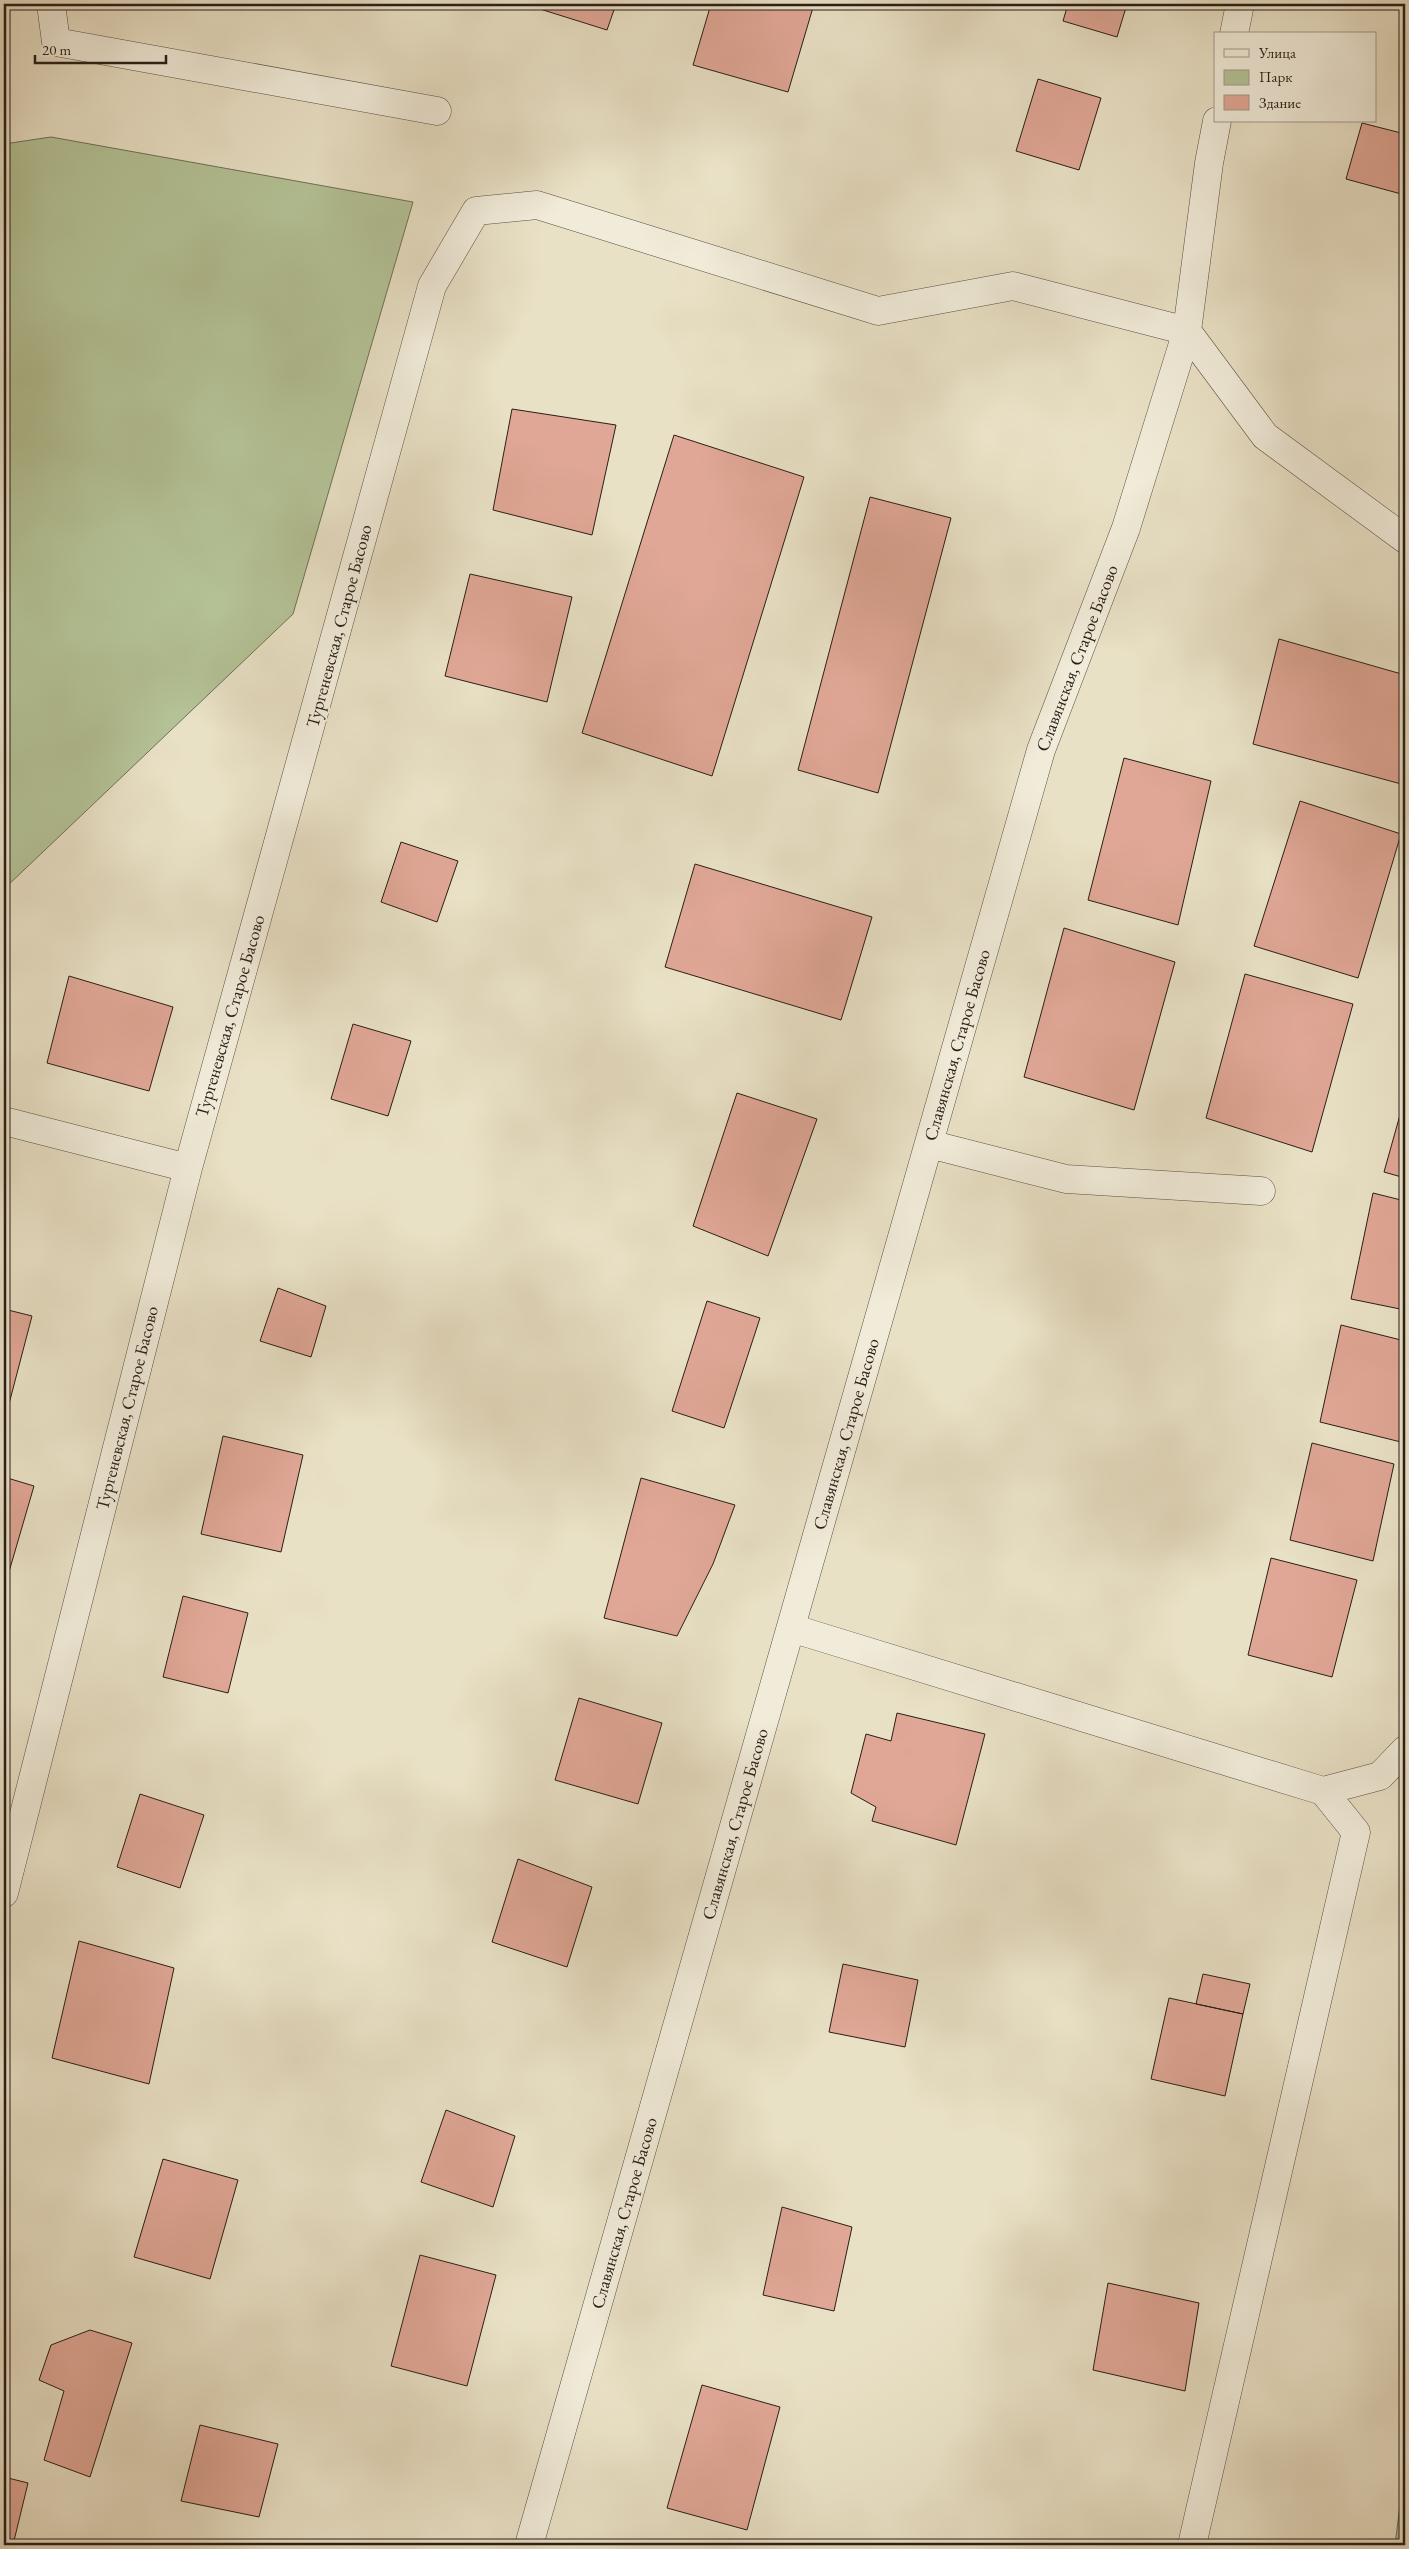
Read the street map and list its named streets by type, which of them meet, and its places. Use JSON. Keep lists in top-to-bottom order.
{
  "streets": {
    "street": ["Тургеневская, Старое Басово", "Славянская, Старое Басово"]
  },
  "crossings": [
    ["Тургеневская, Старое Басово", "Славянская, Старое Басово"]
  ],
  "legend": ["Улица", "Парк", "Здание"],
  "scale_bar": "20 m"
}
